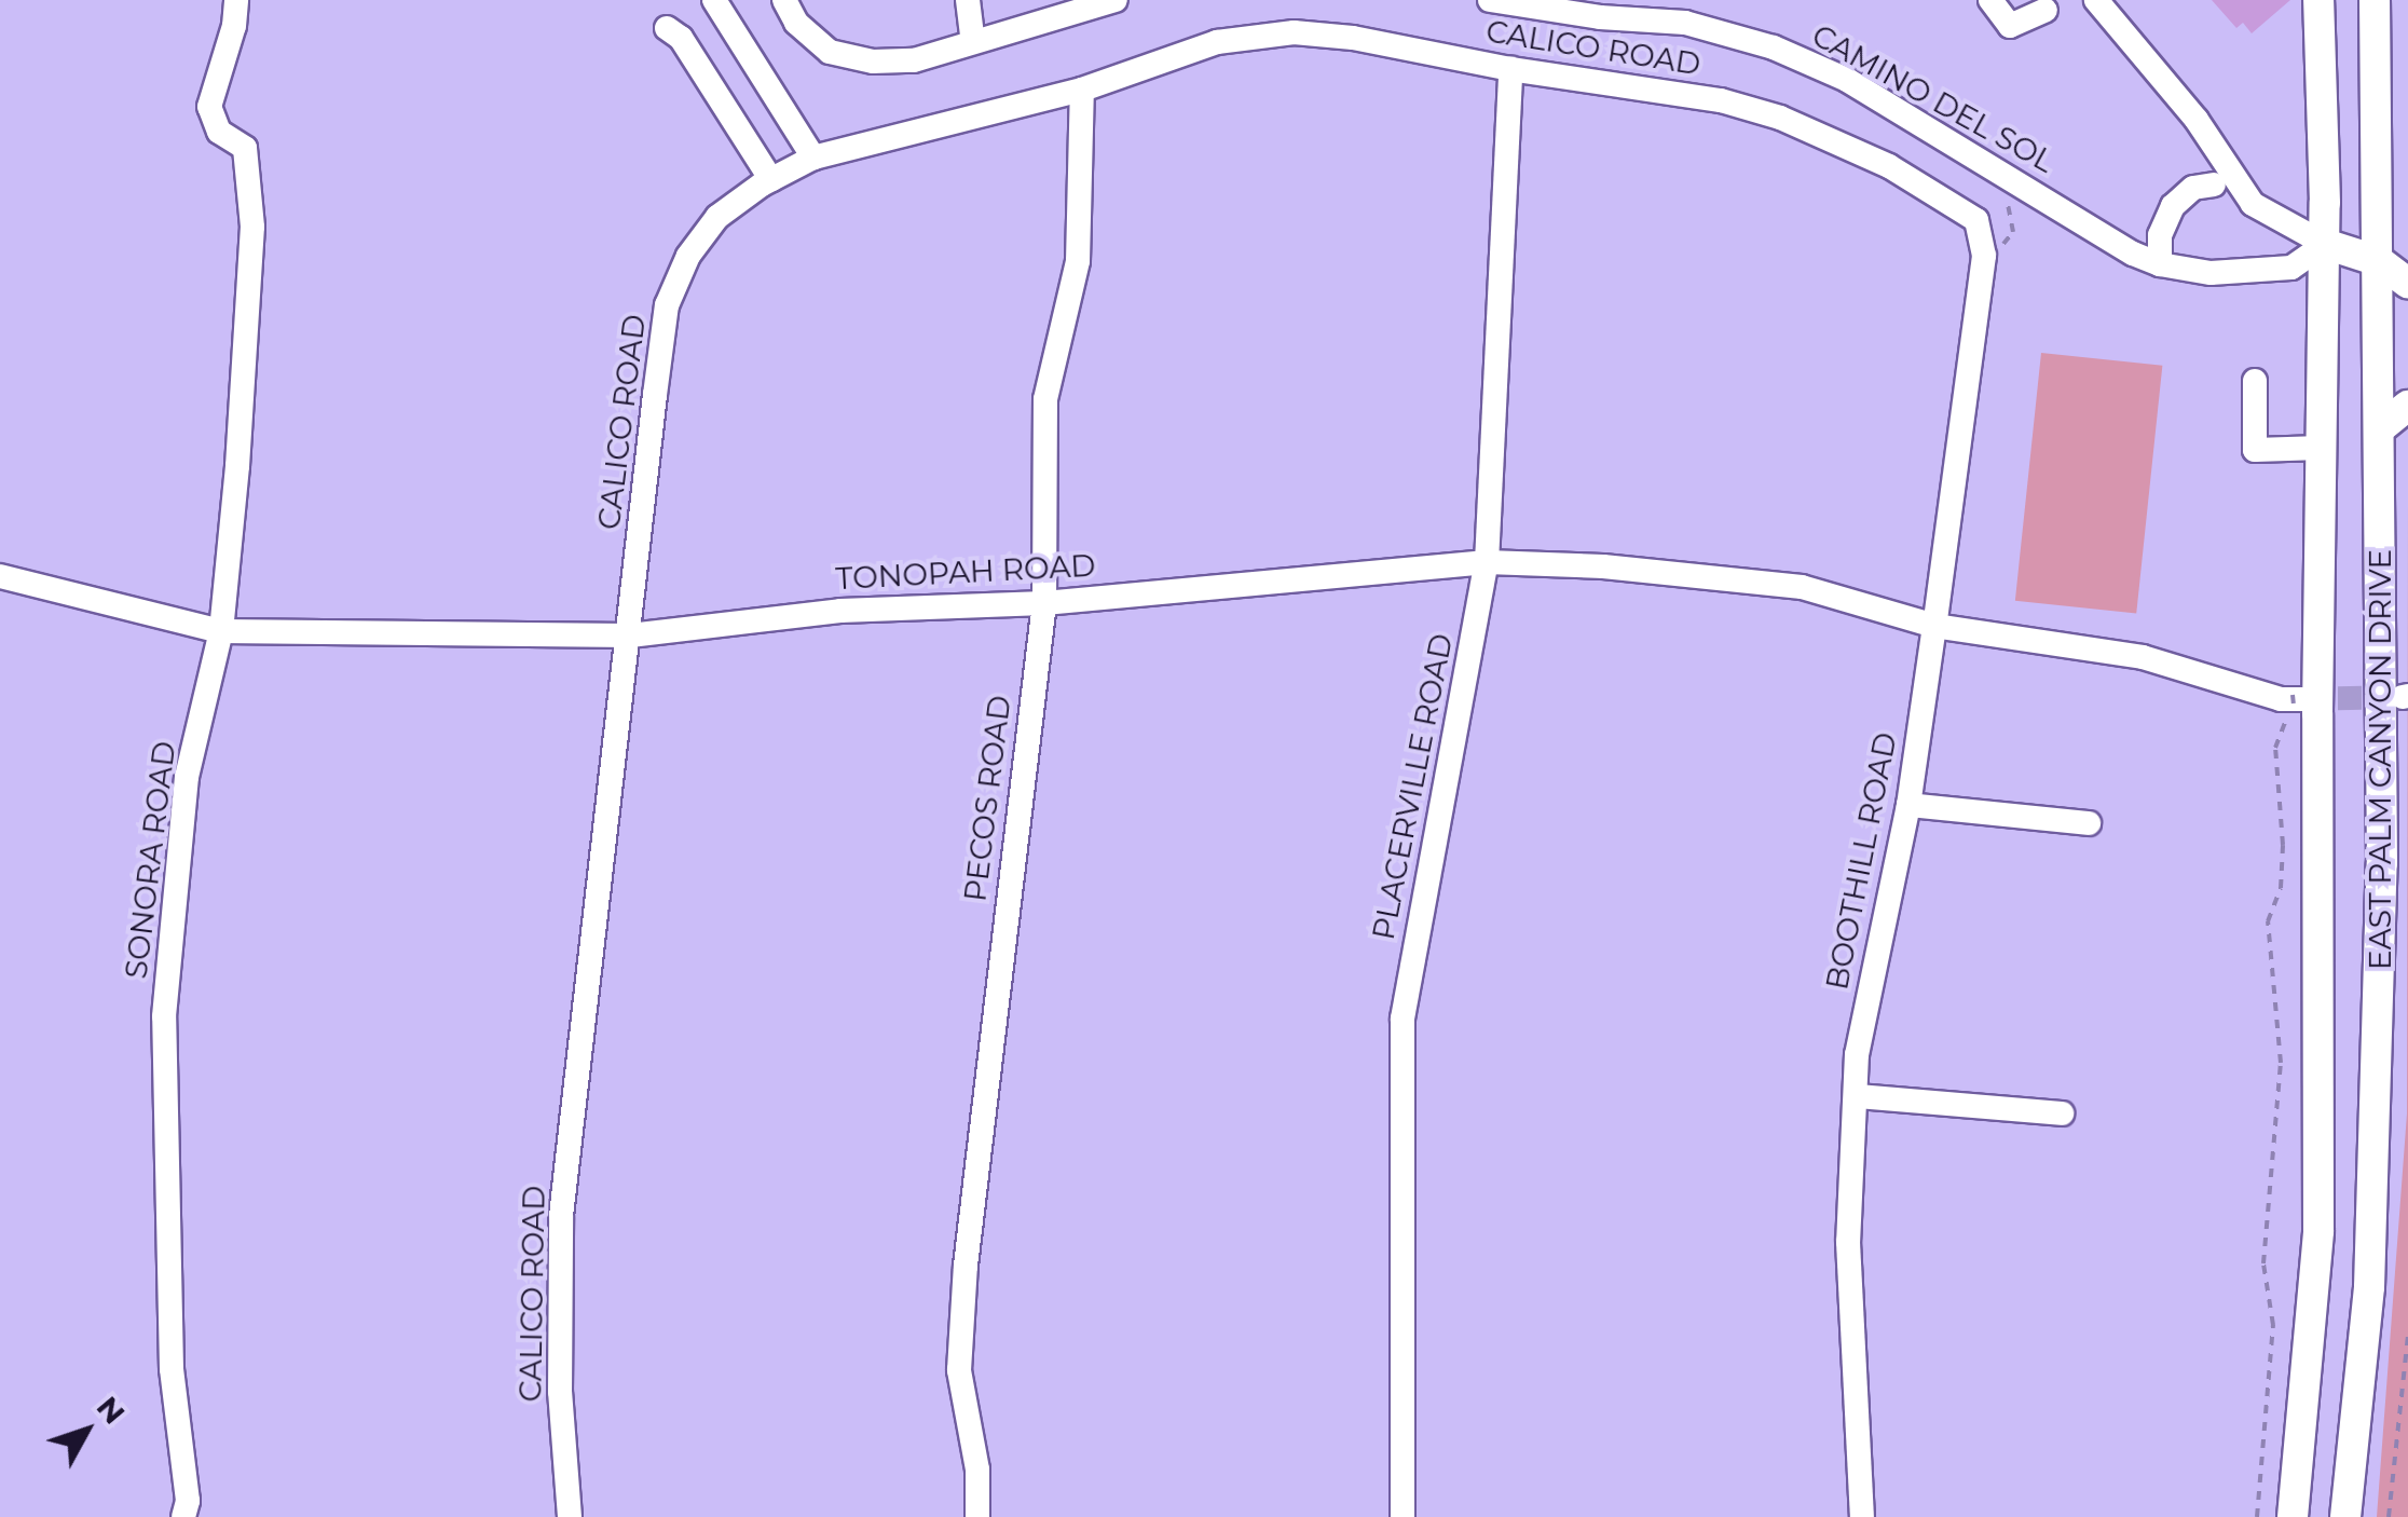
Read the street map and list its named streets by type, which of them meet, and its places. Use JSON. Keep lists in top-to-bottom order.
{
  "streets": {
    "main road": ["EAST PALM CANYON DRIVE"],
    "street": [
      "CALICO ROAD",
      "CAMINO DEL SOL",
      "TONOPAH ROAD",
      "PLACERVILLE ROAD",
      "PECOS ROAD",
      "SONORA ROAD",
      "BOOTHILL ROAD"
    ]
  },
  "crossings": [
    ["CALICO ROAD", "TONOPAH ROAD"],
    ["CALICO ROAD", "PLACERVILLE ROAD"],
    ["CALICO ROAD", "PECOS ROAD"],
    ["CALICO ROAD", "BOOTHILL ROAD"],
    ["CAMINO DEL SOL", "EAST PALM CANYON DRIVE"],
    ["TONOPAH ROAD", "PLACERVILLE ROAD"],
    ["TONOPAH ROAD", "PECOS ROAD"],
    ["TONOPAH ROAD", "SONORA ROAD"],
    ["TONOPAH ROAD", "BOOTHILL ROAD"]
  ],
  "north": "top right"
}
